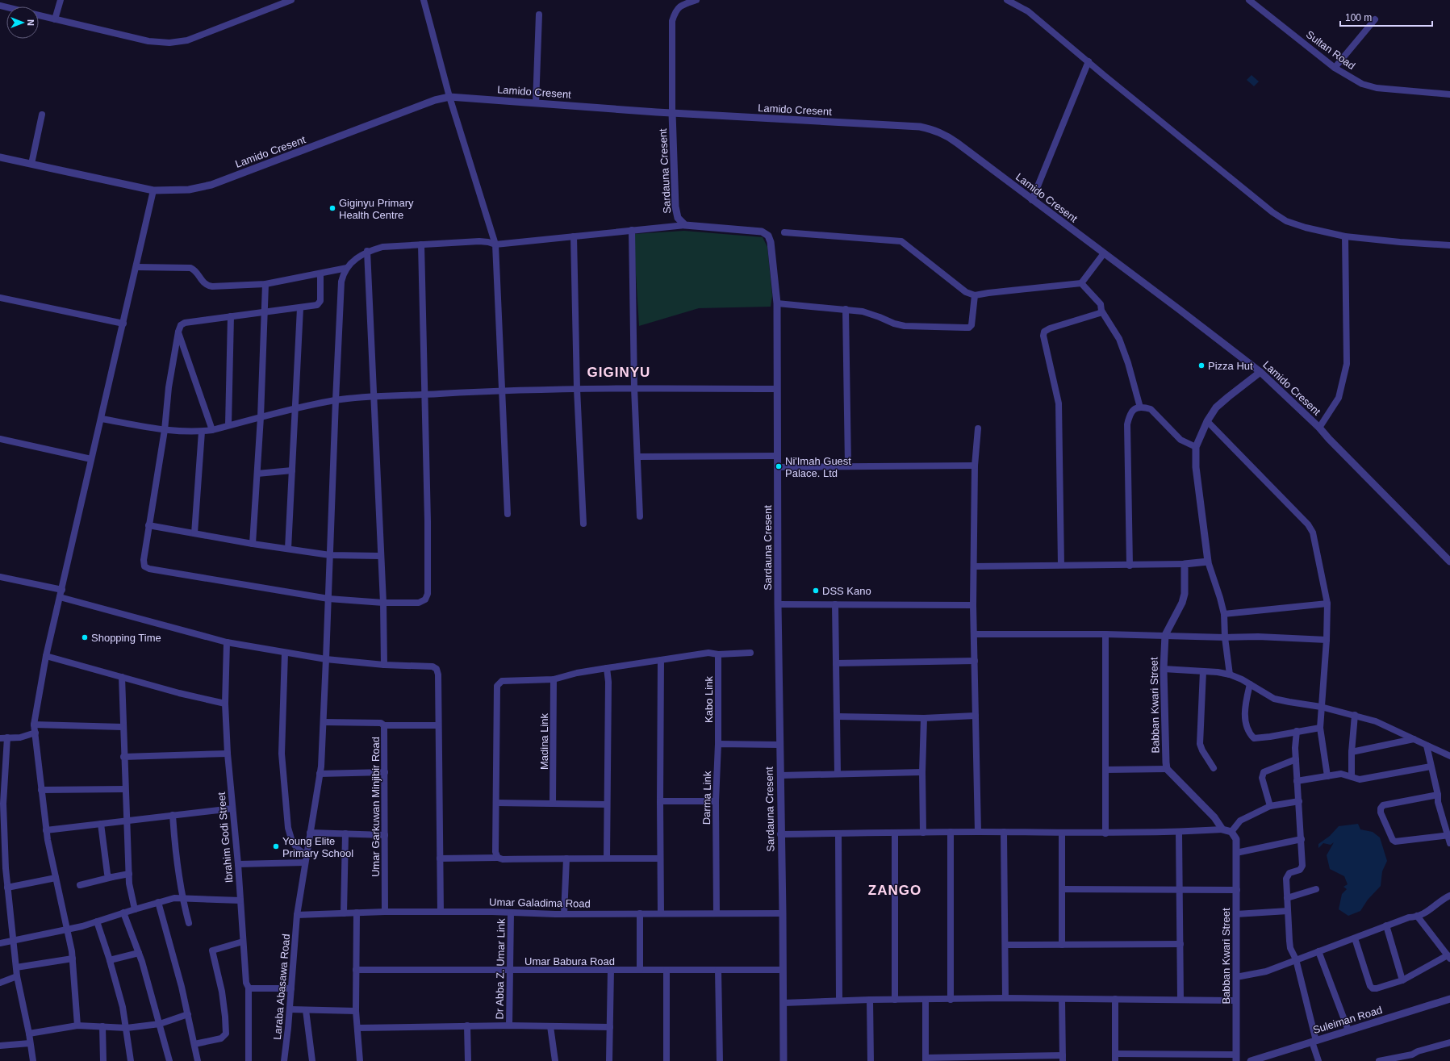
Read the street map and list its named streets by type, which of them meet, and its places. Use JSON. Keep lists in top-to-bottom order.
{
  "streets": {
    "street": [
      "Sultan Road",
      "Lamido Cresent",
      "Sardauna Cresent",
      "Kabo Link",
      "Babban Kwari Street",
      "Madina Link",
      "Darma Link",
      "Umar Garkuwan Minjibir Road",
      "Ibrahim Godi Street",
      "Umar Galadima Road",
      "Umar Babura Road",
      "Dr Abba Z. Umar Link",
      "Laraba Abasawa Road",
      "Suleiman Road"
    ]
  },
  "crossings": [
    ["Lamido Cresent", "Sardauna Cresent"],
    ["Sardauna Cresent", "Umar Galadima Road"],
    ["Sardauna Cresent", "Umar Babura Road"],
    ["Kabo Link", "Darma Link"],
    ["Darma Link", "Umar Galadima Road"],
    ["Umar Garkuwan Minjibir Road", "Umar Galadima Road"],
    ["Umar Garkuwan Minjibir Road", "Laraba Abasawa Road"],
    ["Umar Galadima Road", "Dr Abba Z. Umar Link"],
    ["Umar Galadima Road", "Laraba Abasawa Road"],
    ["Umar Babura Road", "Dr Abba Z. Umar Link"]
  ],
  "districts": ["GIGINYU", "ZANGO"],
  "places": [
    "Giginyu Primary Health Centre",
    "Pizza Hut",
    "Ni'Imah Guest Palace. Ltd",
    "DSS Kano",
    "Shopping Time",
    "Young Elite Primary School"
  ],
  "scale_bar": "100 m",
  "north": "right"
}
